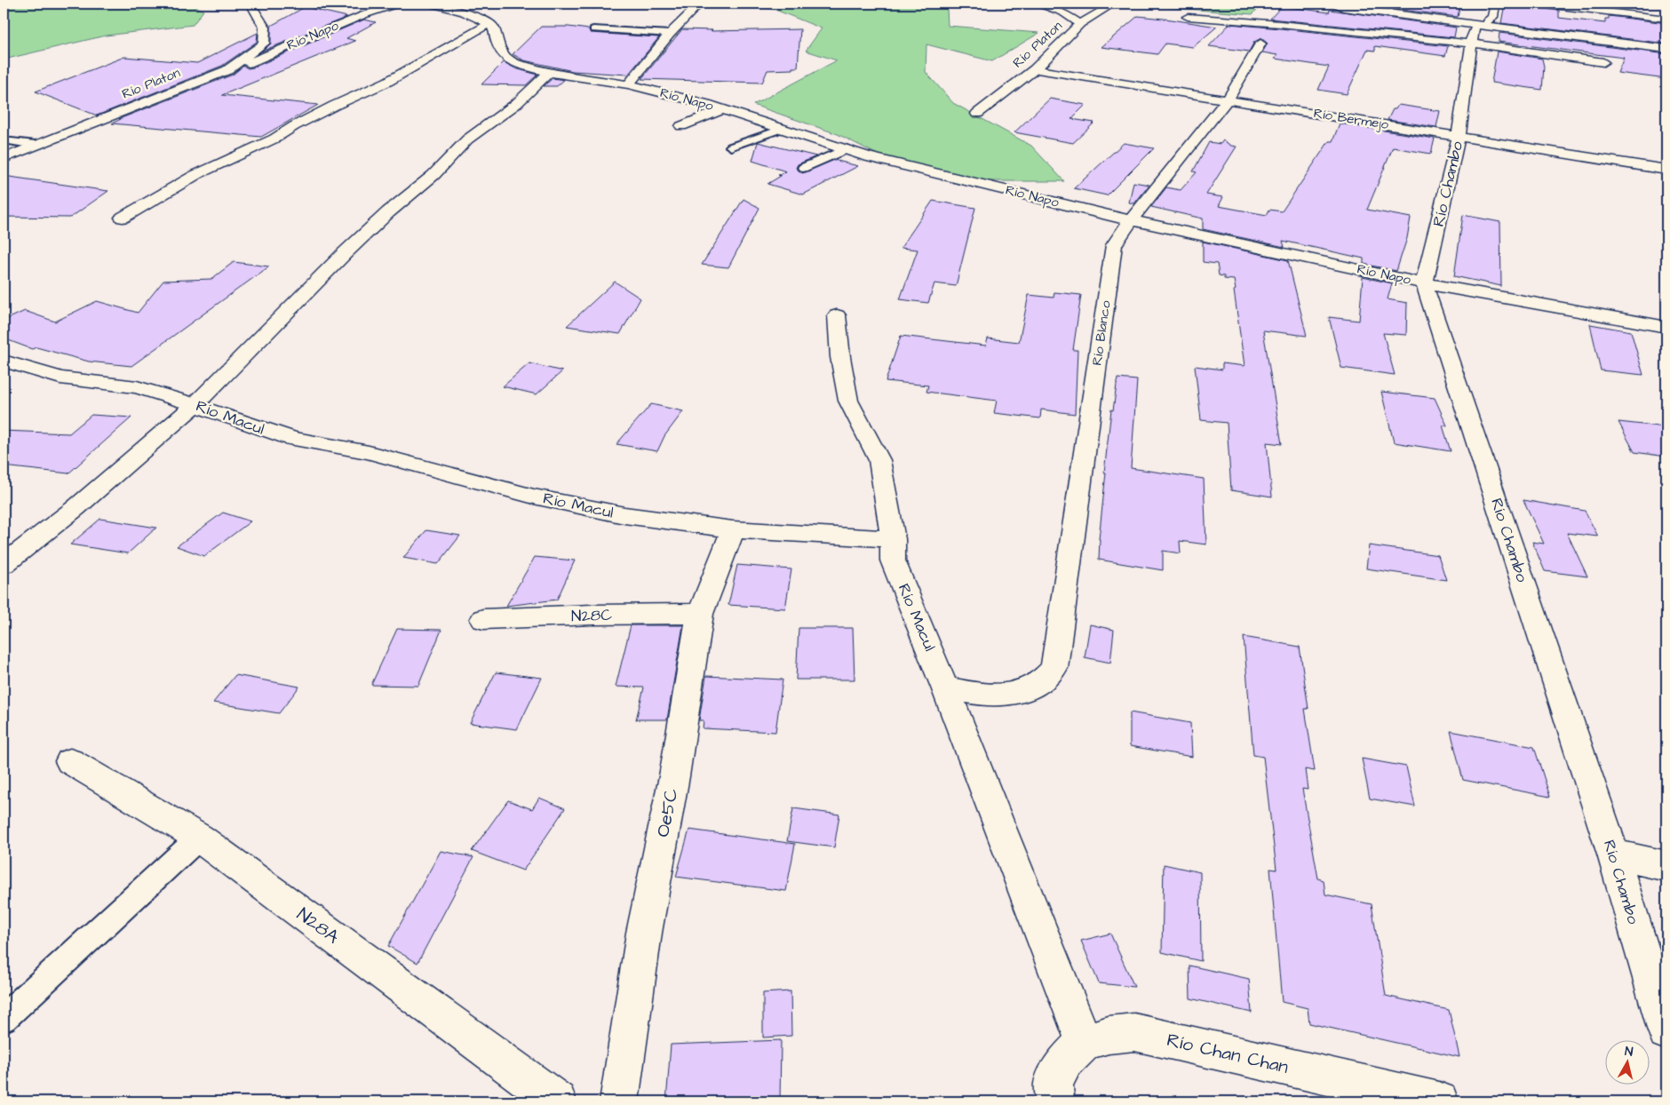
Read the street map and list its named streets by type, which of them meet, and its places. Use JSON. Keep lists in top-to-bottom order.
{
  "streets": {
    "street": [
      "Río Napo",
      "Río Platon",
      "Río Bermejo",
      "Río Chambo",
      "Río Blanco",
      "Río Macul",
      "N28C",
      "Oe5C",
      "N28A",
      "Río Chan Chan"
    ]
  },
  "crossings": [
    ["Río Napo", "Río Platon"],
    ["Río Napo", "Río Chambo"],
    ["Río Napo", "Río Blanco"],
    ["Río Platon", "Río Bermejo"],
    ["Río Bermejo", "Río Chambo"],
    ["Río Bermejo", "Río Blanco"],
    ["Río Blanco", "Río Macul"],
    ["Río Macul", "Oe5C"],
    ["Río Macul", "Río Chan Chan"],
    ["N28C", "Oe5C"]
  ],
  "north": "top"
}
